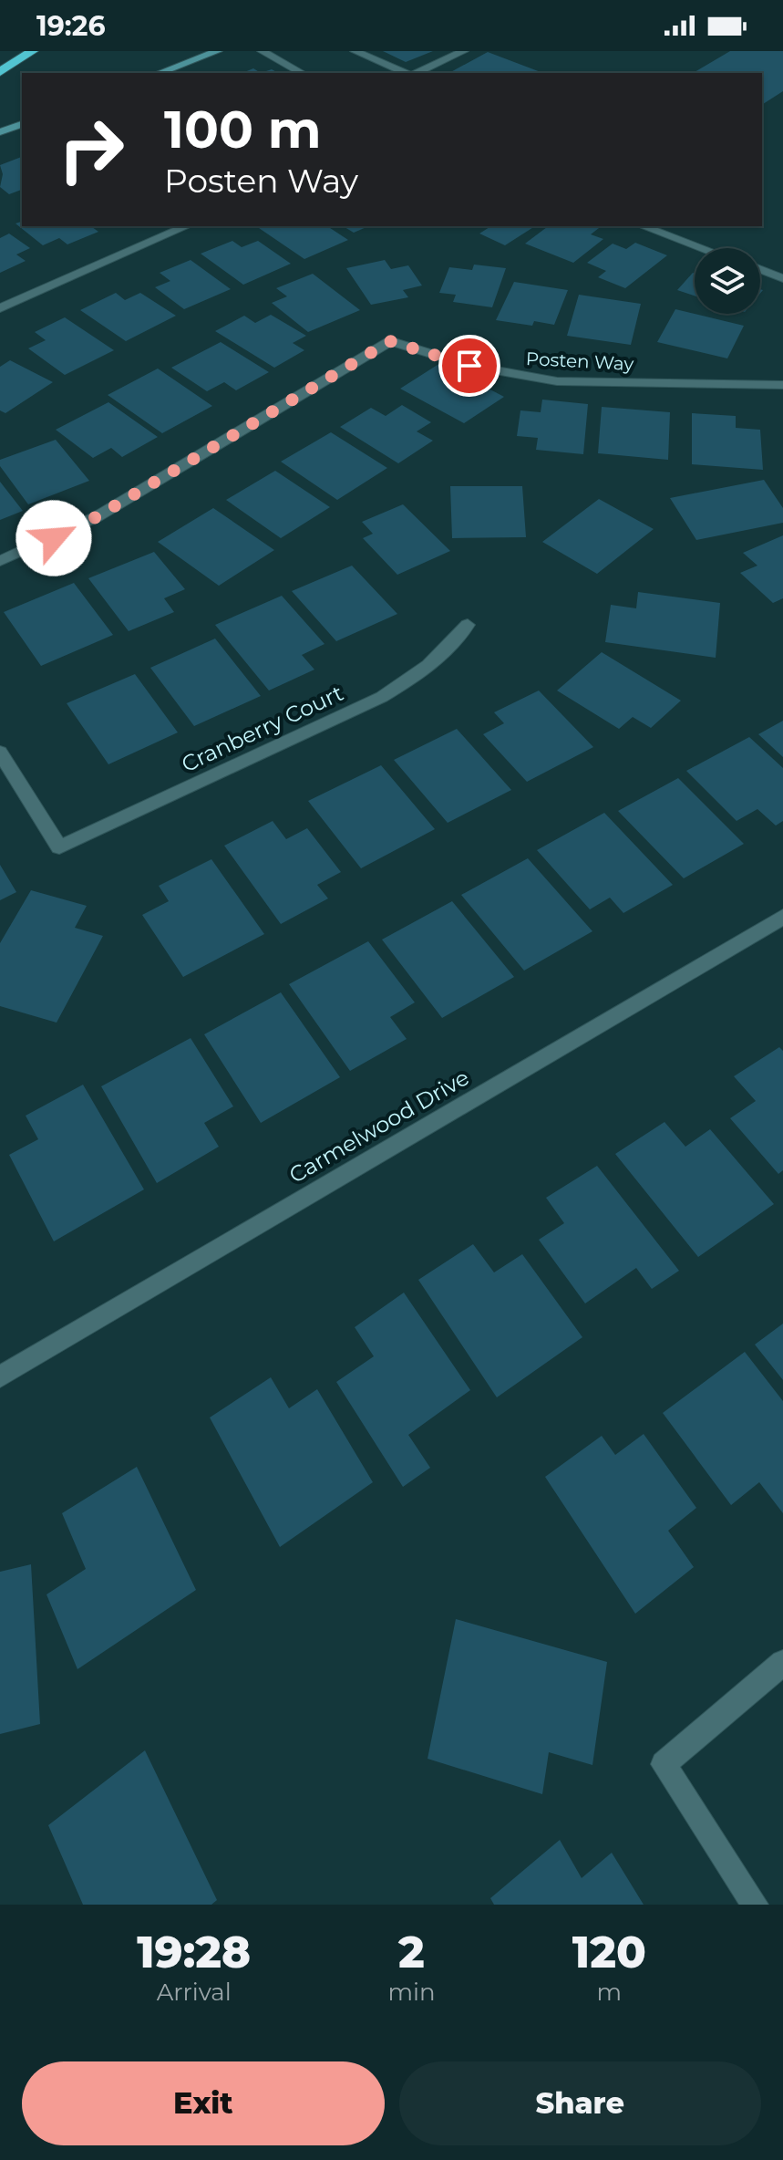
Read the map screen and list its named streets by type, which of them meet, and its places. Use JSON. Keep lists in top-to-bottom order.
{
  "streets": {
    "street": ["Posten Way", "Cranberry Court", "Carmelwood Drive"]
  },
  "page": {
    "status": "19:26",
    "turn": ["100 m", "Posten Way"],
    "eta": [
      "19:28",
      "Arrival",
      "2",
      "min",
      "120",
      "m"
    ],
    "buttons": ["Exit", "Share"]
  }
}
